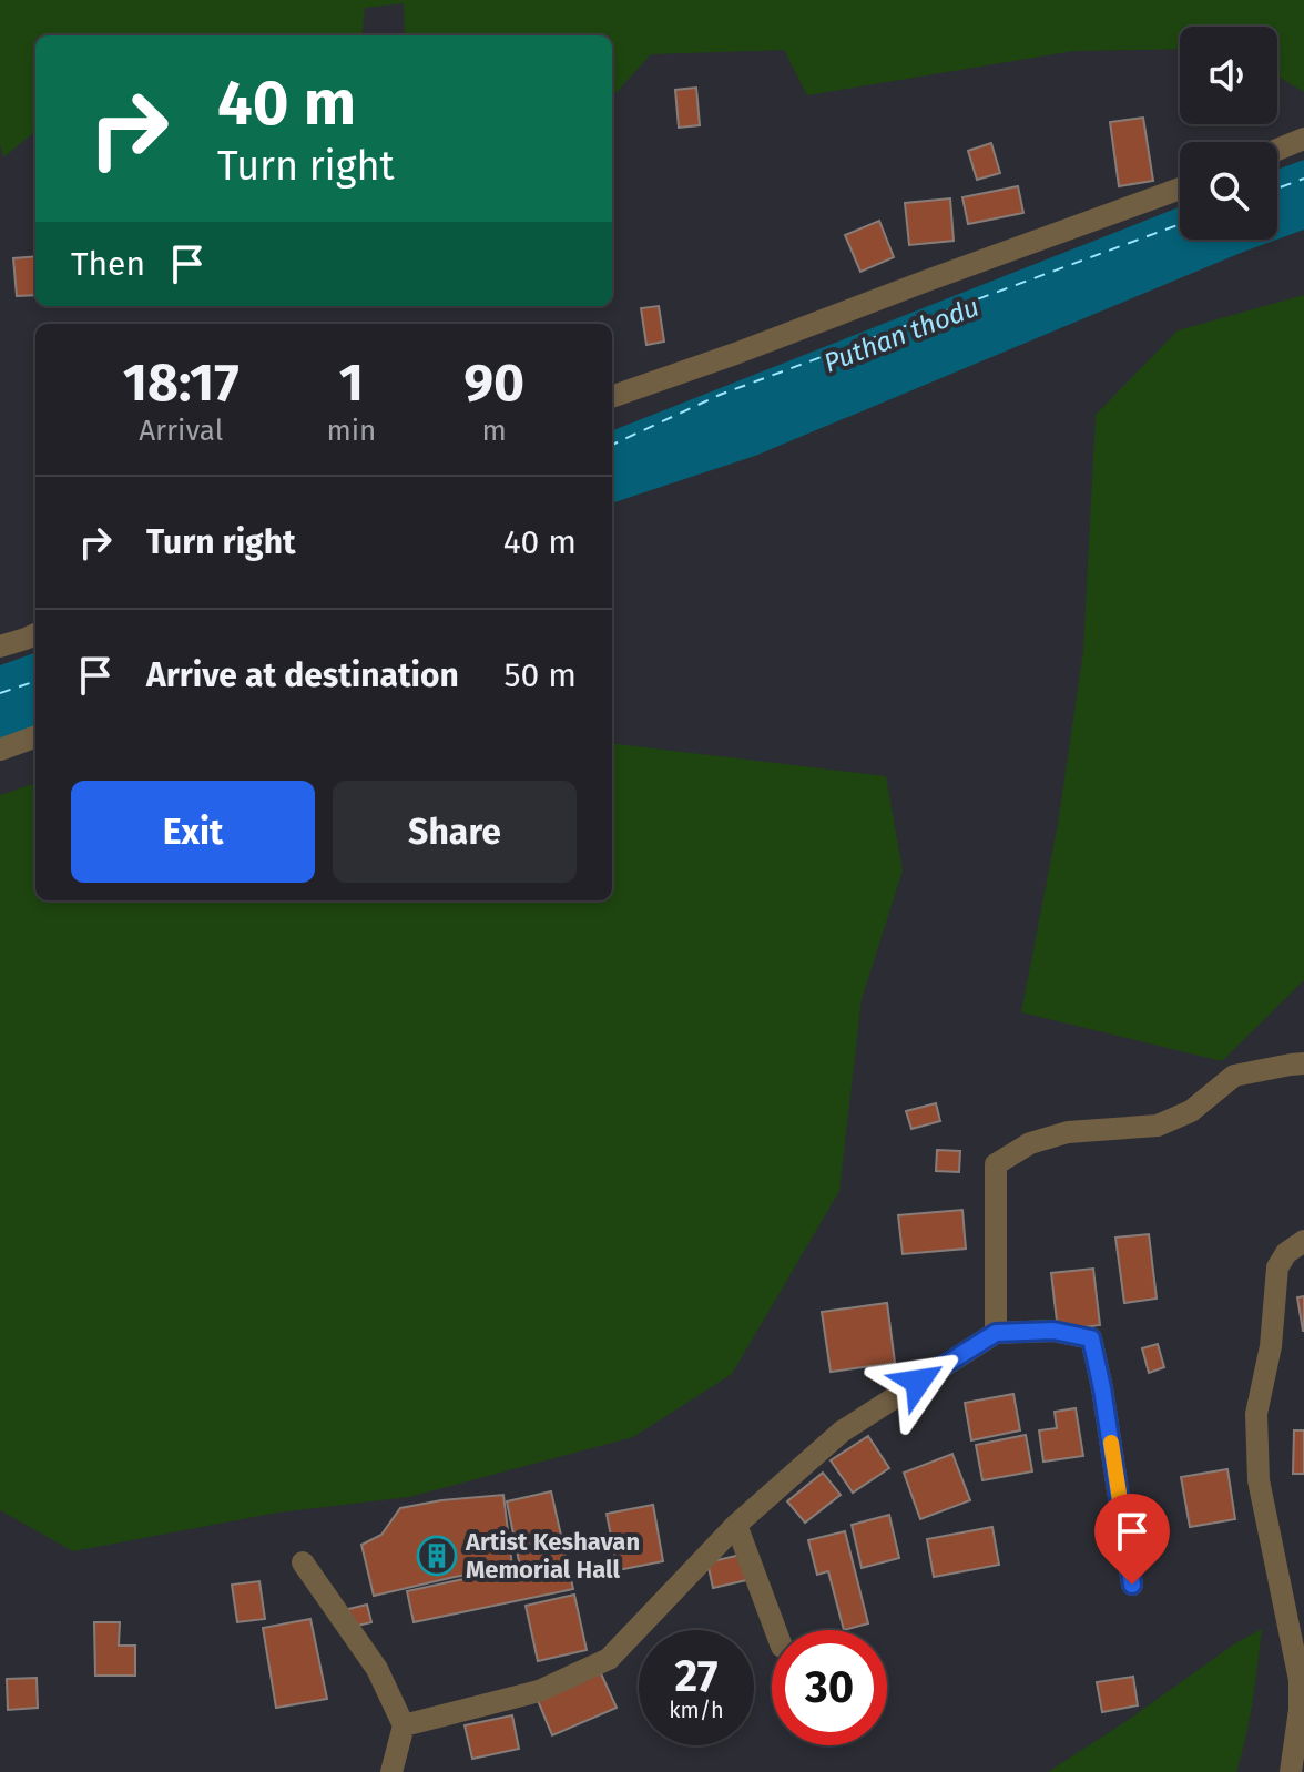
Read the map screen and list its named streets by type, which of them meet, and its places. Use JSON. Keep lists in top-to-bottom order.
{
  "water": ["Puthan thodu"],
  "places": {
    "building": ["Artist Keshavan Memorial Hall"]
  },
  "page": {
    "turn": ["40 m", "Turn right"],
    "then": "Then",
    "eta": [
      "18:17",
      "Arrival",
      "1",
      "min",
      "90",
      "m"
    ],
    "list": [
      {
        "name": "Turn right",
        "value": "40 m"
      },
      {
        "name": "Arrive at destination",
        "value": "50 m"
      }
    ],
    "buttons": ["Exit", "Share"],
    "speed": "27 km/h",
    "limit": "30"
  }
}
